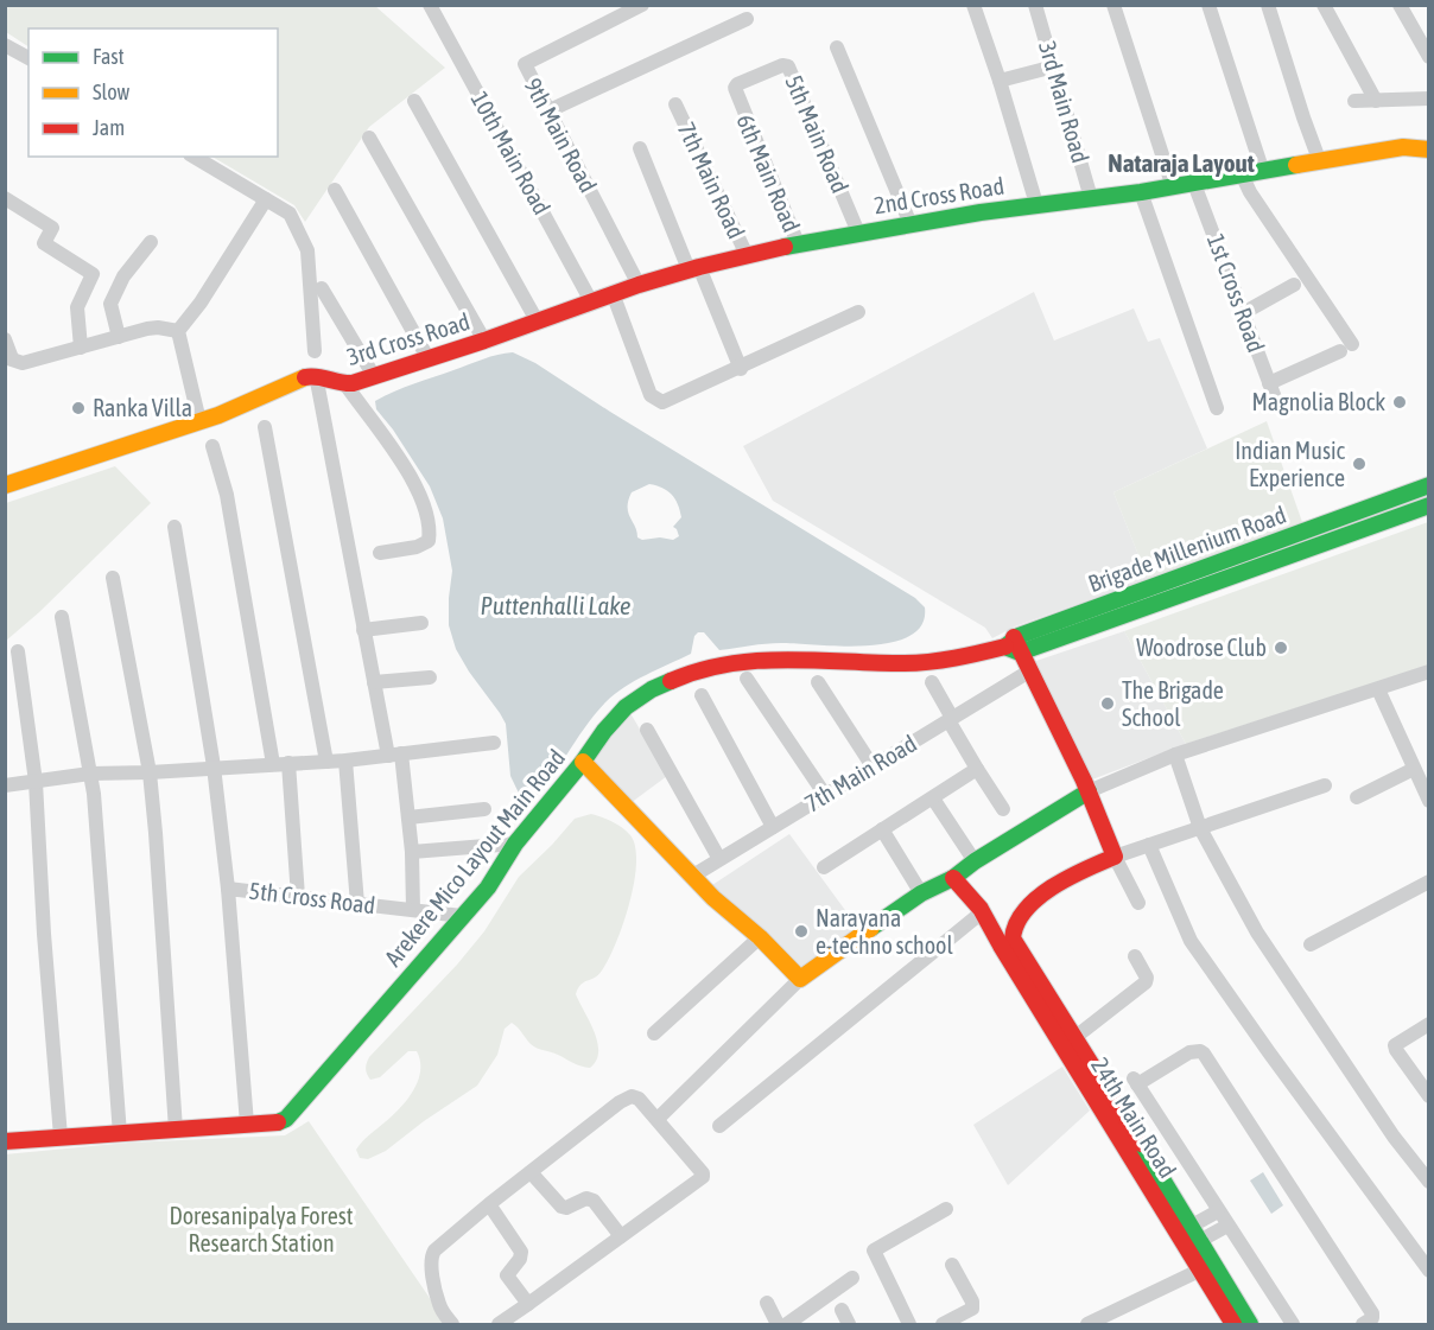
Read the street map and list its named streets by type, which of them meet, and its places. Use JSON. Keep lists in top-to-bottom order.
{
  "streets": {
    "street": [
      "3rd Main Road",
      "5th Main Road",
      "9th Main Road",
      "10th Main Road",
      "6th Main Road",
      "7th Main Road",
      "2nd Cross Road",
      "1st Cross Road",
      "3rd Cross Road",
      "Brigade Millenium Road",
      "Arekere Mico Layout Main Road",
      "5th Cross Road",
      "24th Main Road"
    ]
  },
  "crossings": [
    ["3rd Main Road", "2nd Cross Road"],
    ["5th Main Road", "6th Main Road"],
    ["5th Main Road", "2nd Cross Road"],
    ["9th Main Road", "3rd Cross Road"],
    ["10th Main Road", "3rd Cross Road"],
    ["6th Main Road", "2nd Cross Road"],
    ["7th Main Road", "2nd Cross Road"],
    ["7th Main Road", "3rd Cross Road"],
    ["2nd Cross Road", "1st Cross Road"],
    ["2nd Cross Road", "3rd Cross Road"],
    ["Brigade Millenium Road", "Arekere Mico Layout Main Road"],
    ["Arekere Mico Layout Main Road", "5th Cross Road"]
  ],
  "districts": ["Nataraja Layout"],
  "water": ["Puttenhalli Lake"],
  "parks": ["Doresanipalya Forest Research Station"],
  "places": [
    "Magnolia Block",
    "Ranka Villa",
    "Indian Music Experience",
    "Woodrose Club",
    "The Brigade School",
    "Narayana e-techno school"
  ],
  "legend": ["Fast", "Slow", "Jam"]
}
